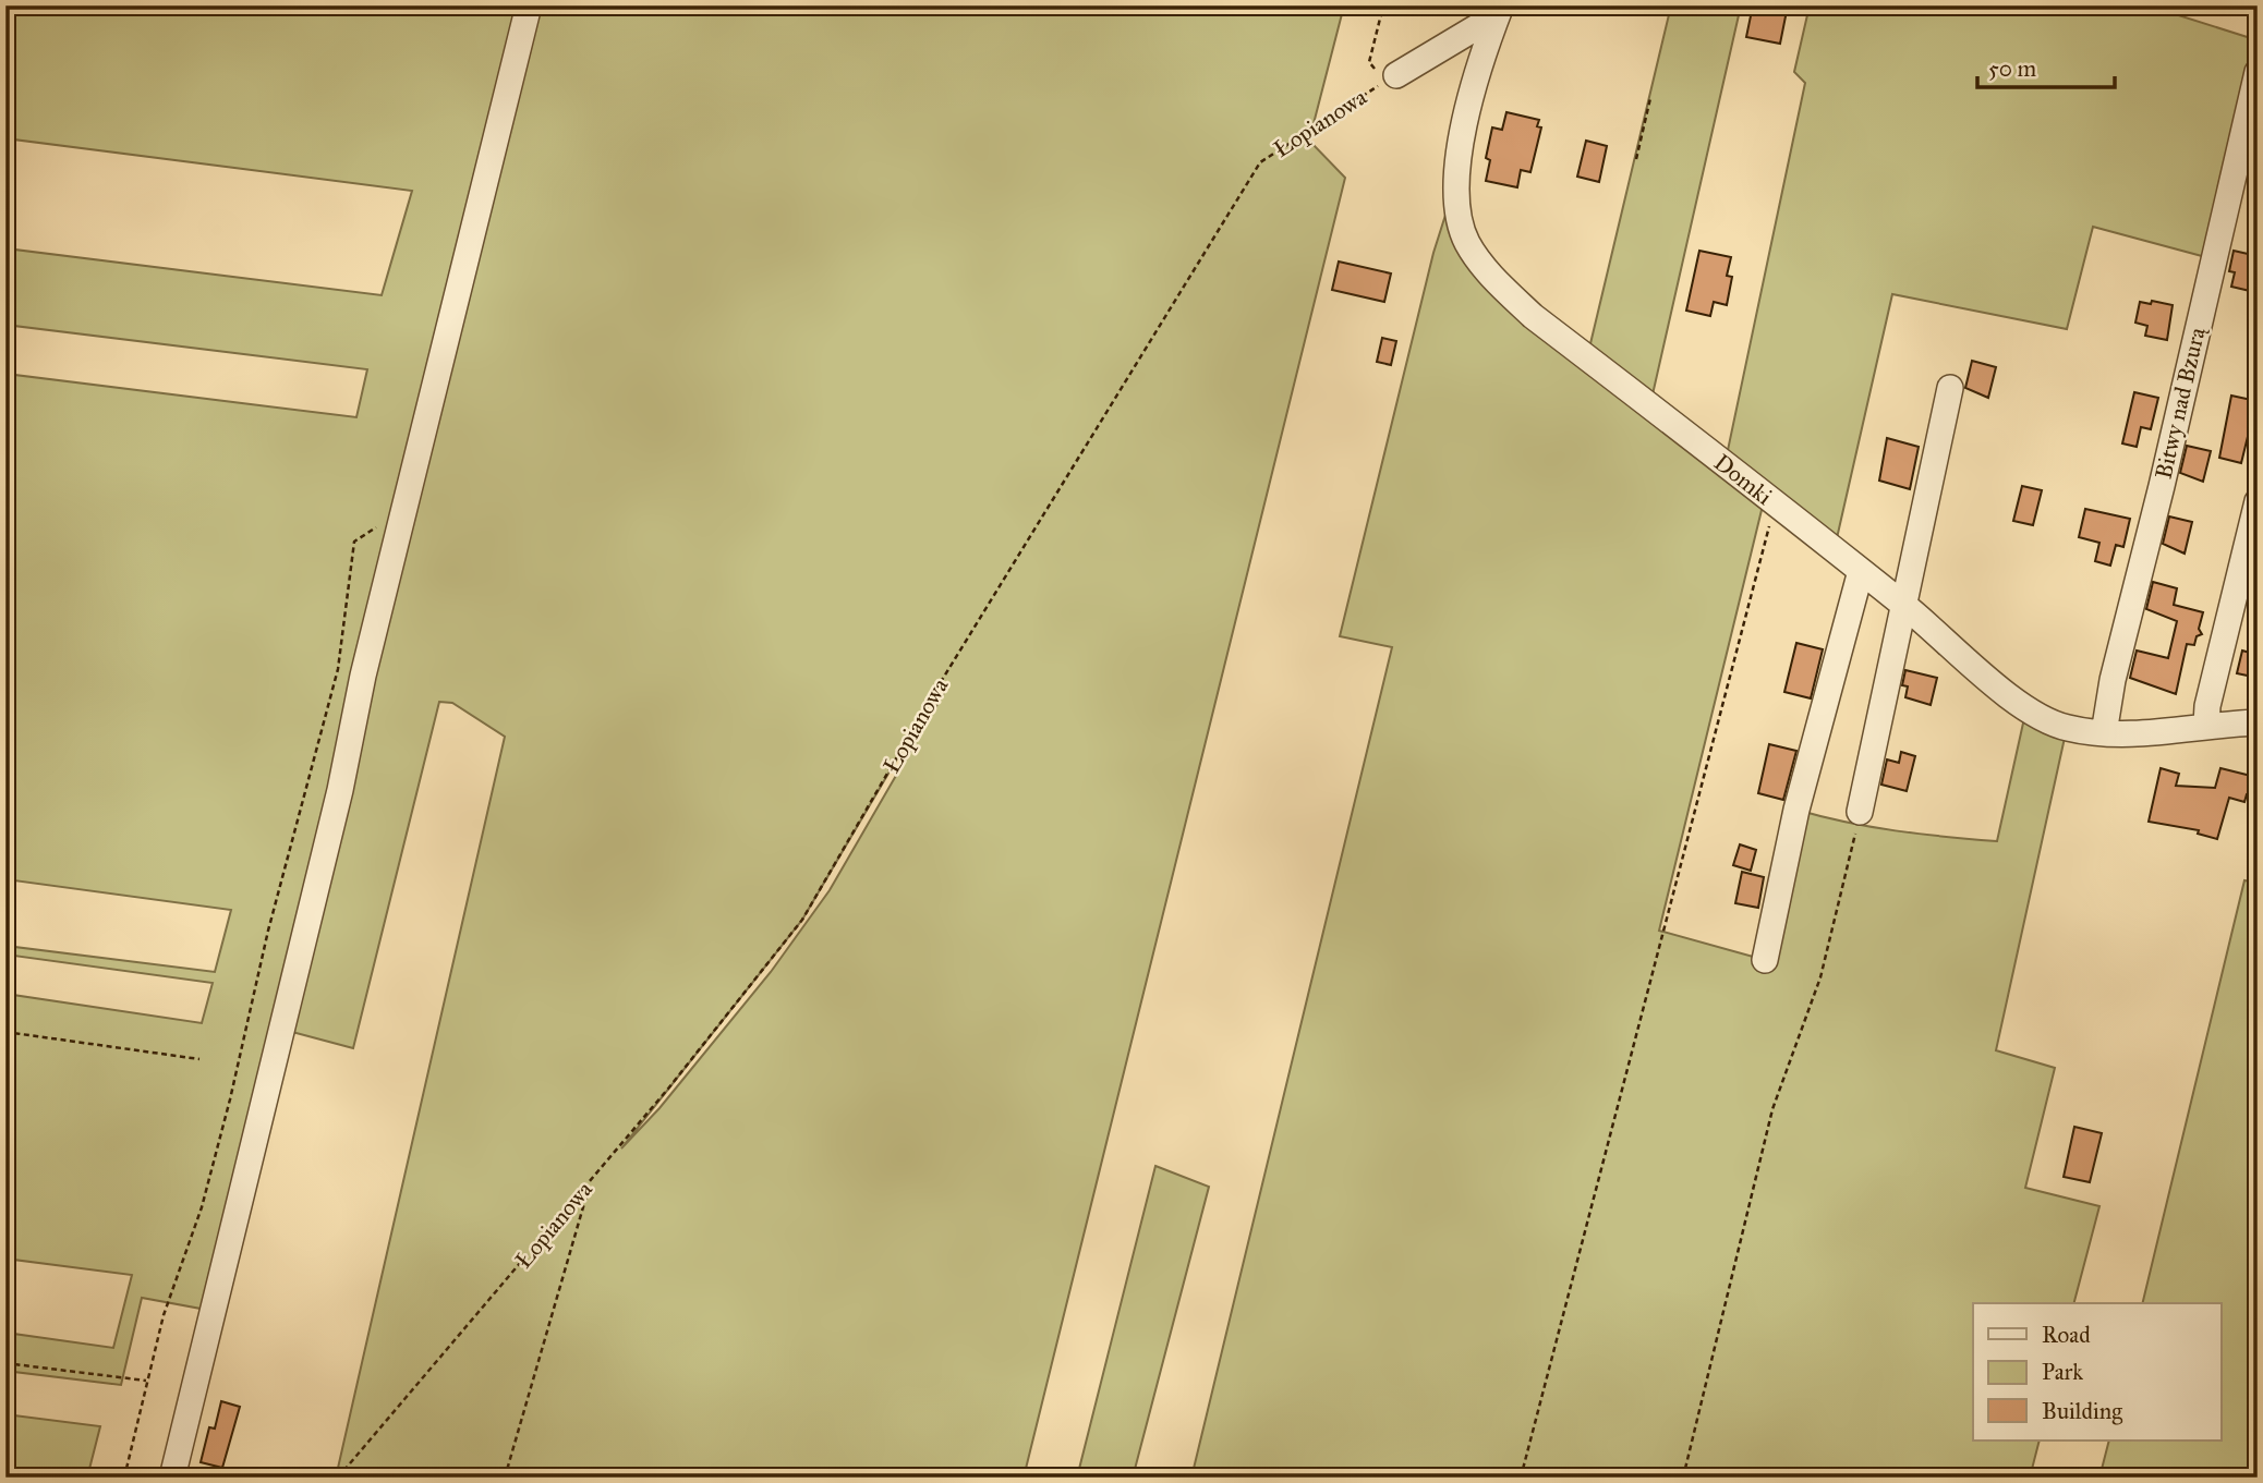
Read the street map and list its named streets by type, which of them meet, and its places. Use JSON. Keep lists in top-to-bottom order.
{
  "streets": {
    "street": ["Bitwy nad Bzurą", "Domki"],
    "path": ["Łopianowa"]
  },
  "crossings": [
    ["Bitwy nad Bzurą", "Domki"]
  ],
  "legend": ["Road", "Park", "Building"],
  "scale_bar": "50 m"
}
